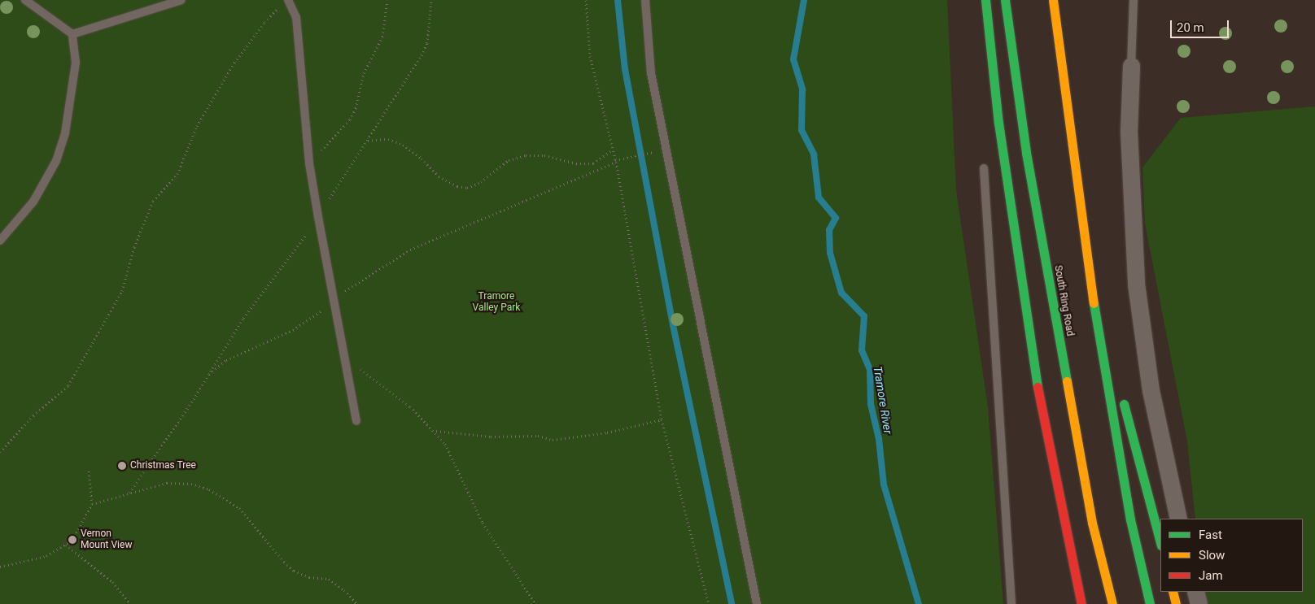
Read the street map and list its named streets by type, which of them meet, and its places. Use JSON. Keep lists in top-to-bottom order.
{
  "streets": {
    "highway": ["South Ring Road"]
  },
  "water": ["Tramore River"],
  "parks": ["Tramore Valley Park"],
  "places": ["Christmas Tree", "Vernon Mount View"],
  "legend": ["Fast", "Slow", "Jam"],
  "scale_bar": "20 m"
}
